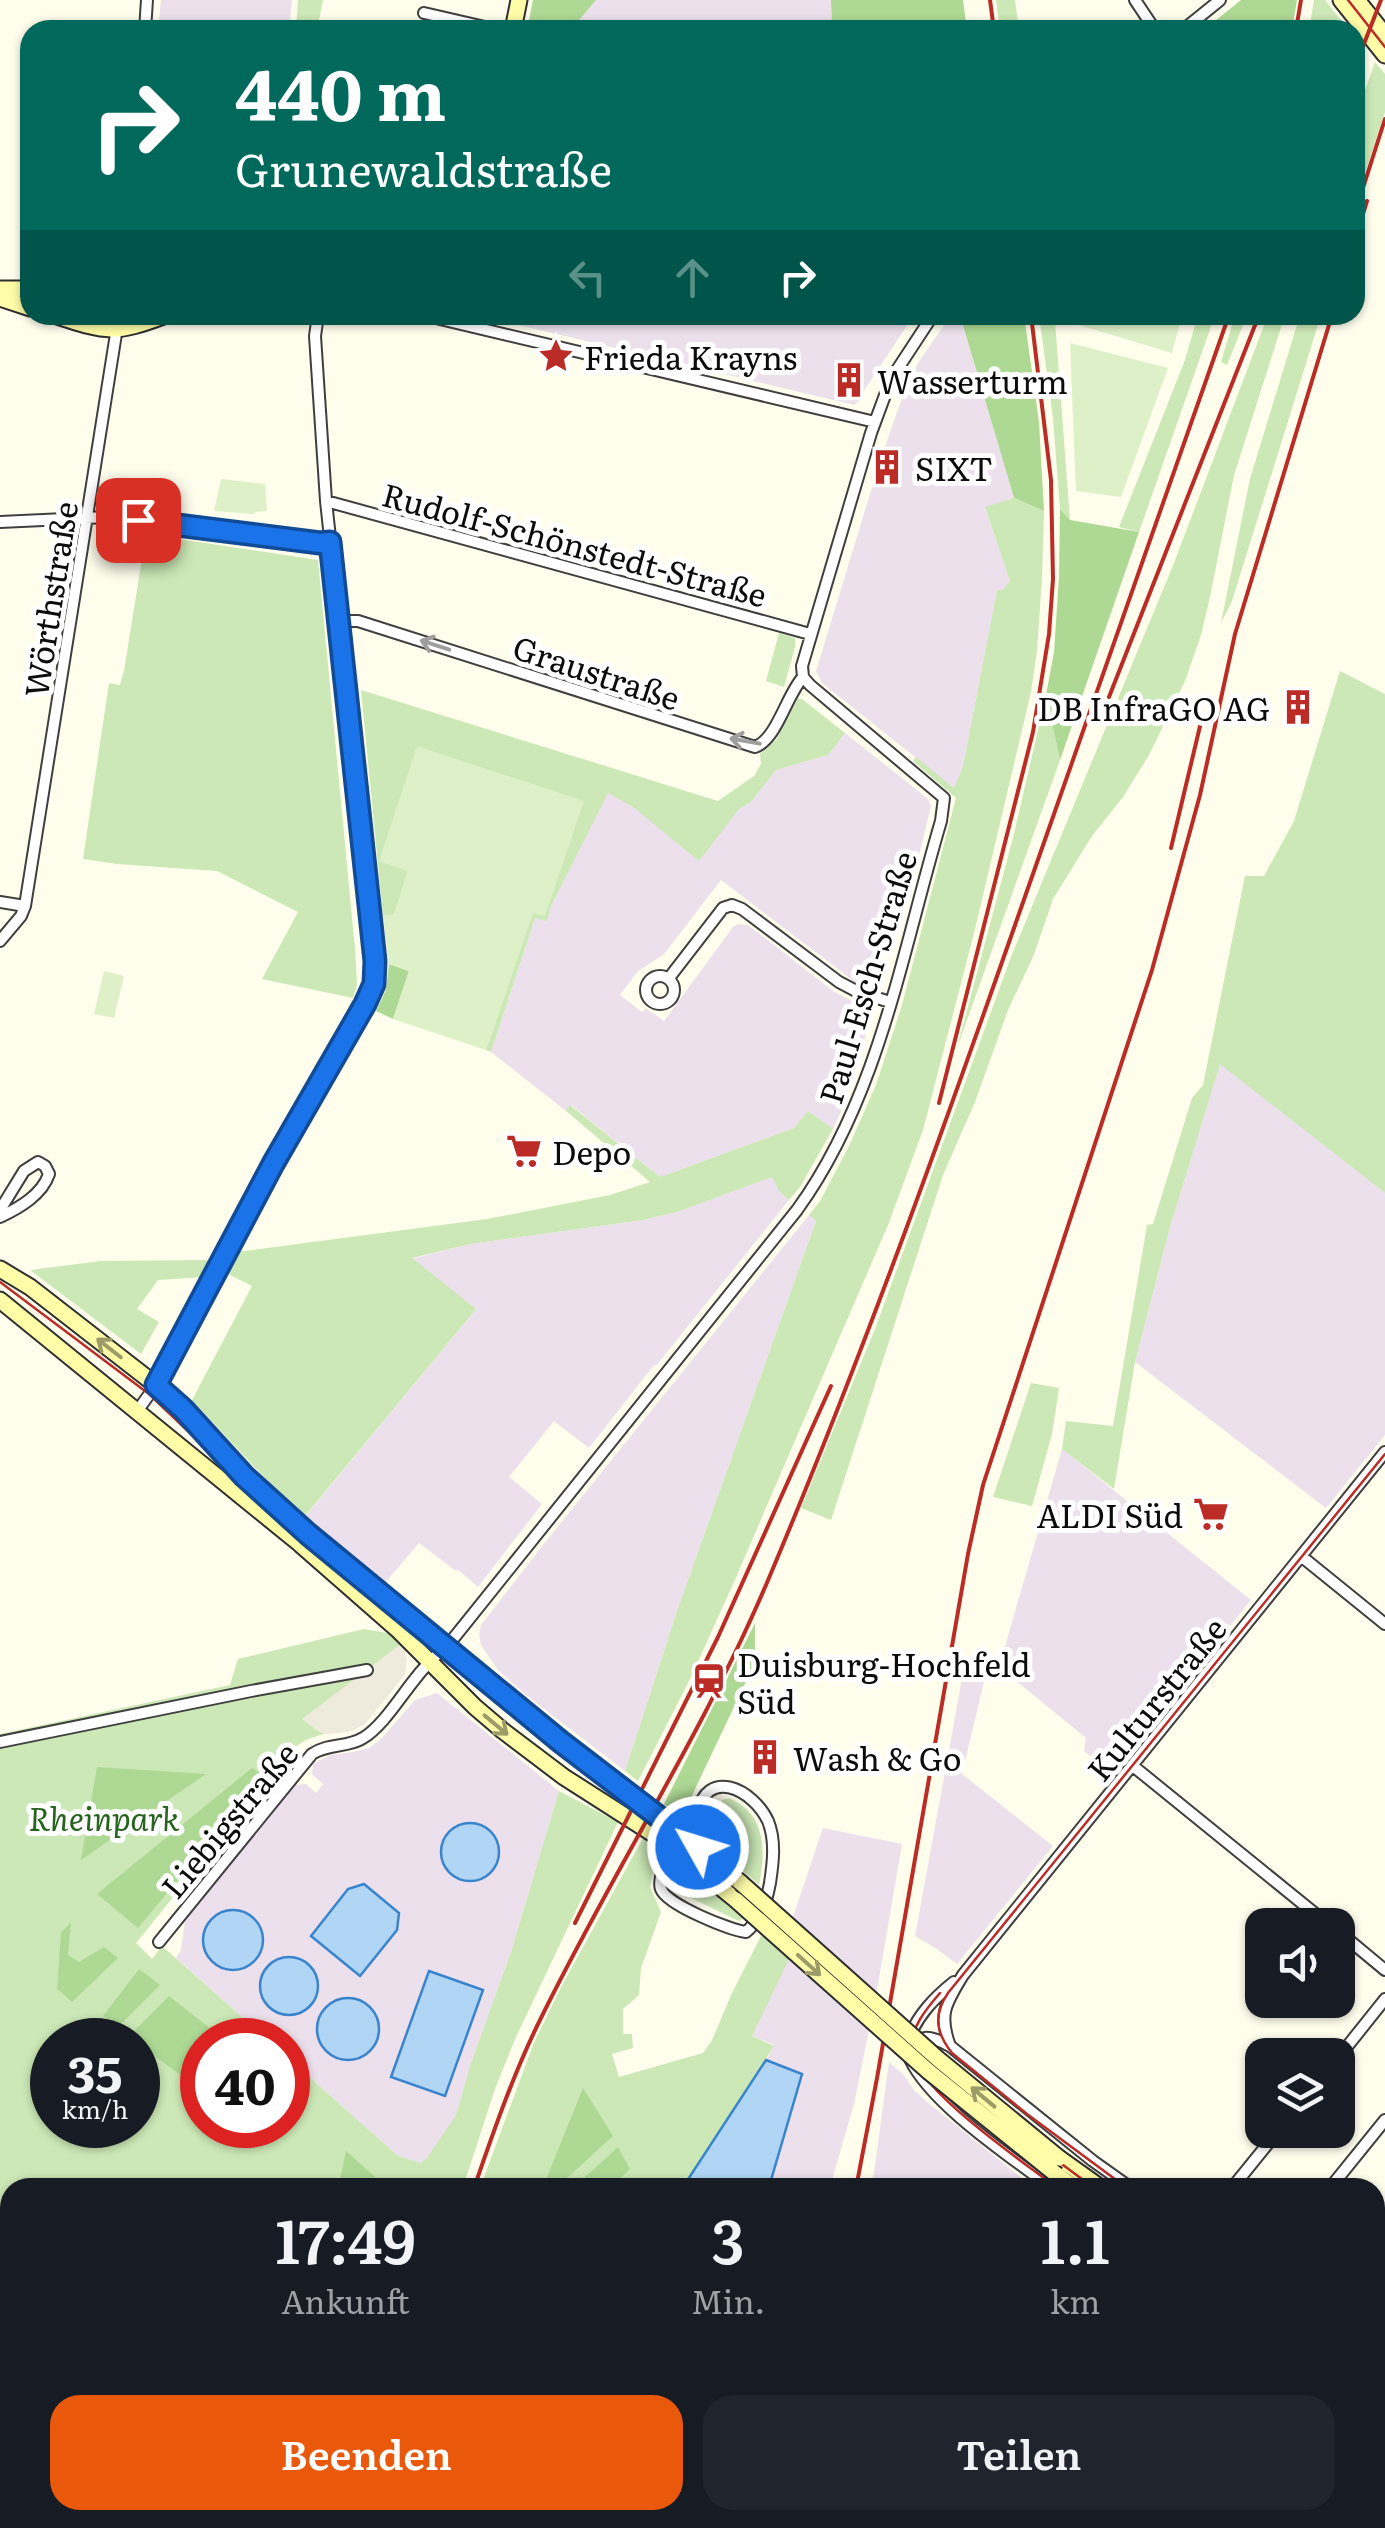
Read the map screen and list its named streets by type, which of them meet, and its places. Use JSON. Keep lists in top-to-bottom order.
{
  "streets": {
    "street": [
      "Rudolf-Schönstedt-Straße",
      "Wörthstraße",
      "Graustraße",
      "Paul-Esch-Straße",
      "Kulturstraße",
      "Liebigstraße"
    ]
  },
  "crossings": [
    ["Graustraße", "Paul-Esch-Straße"],
    ["Paul-Esch-Straße", "Liebigstraße"]
  ],
  "one_way": ["Graustraße"],
  "parks": ["Rheinpark"],
  "places": {
    "place": ["Frieda Krayns"],
    "building": [
      "Wasserturm",
      "SIXT",
      "DB InfraGO AG",
      "Wash & Go"
    ],
    "supermarket": ["Depo", "ALDI Süd"],
    "station": ["Duisburg-Hochfeld Süd"]
  },
  "page": {
    "turn": ["440 m", "Grunewaldstraße"],
    "speed": "35 km/h",
    "limit": "40",
    "eta": [
      "17:49",
      "Ankunft",
      "3",
      "Min.",
      "1.1",
      "km"
    ],
    "buttons": ["Beenden", "Teilen"]
  }
}
